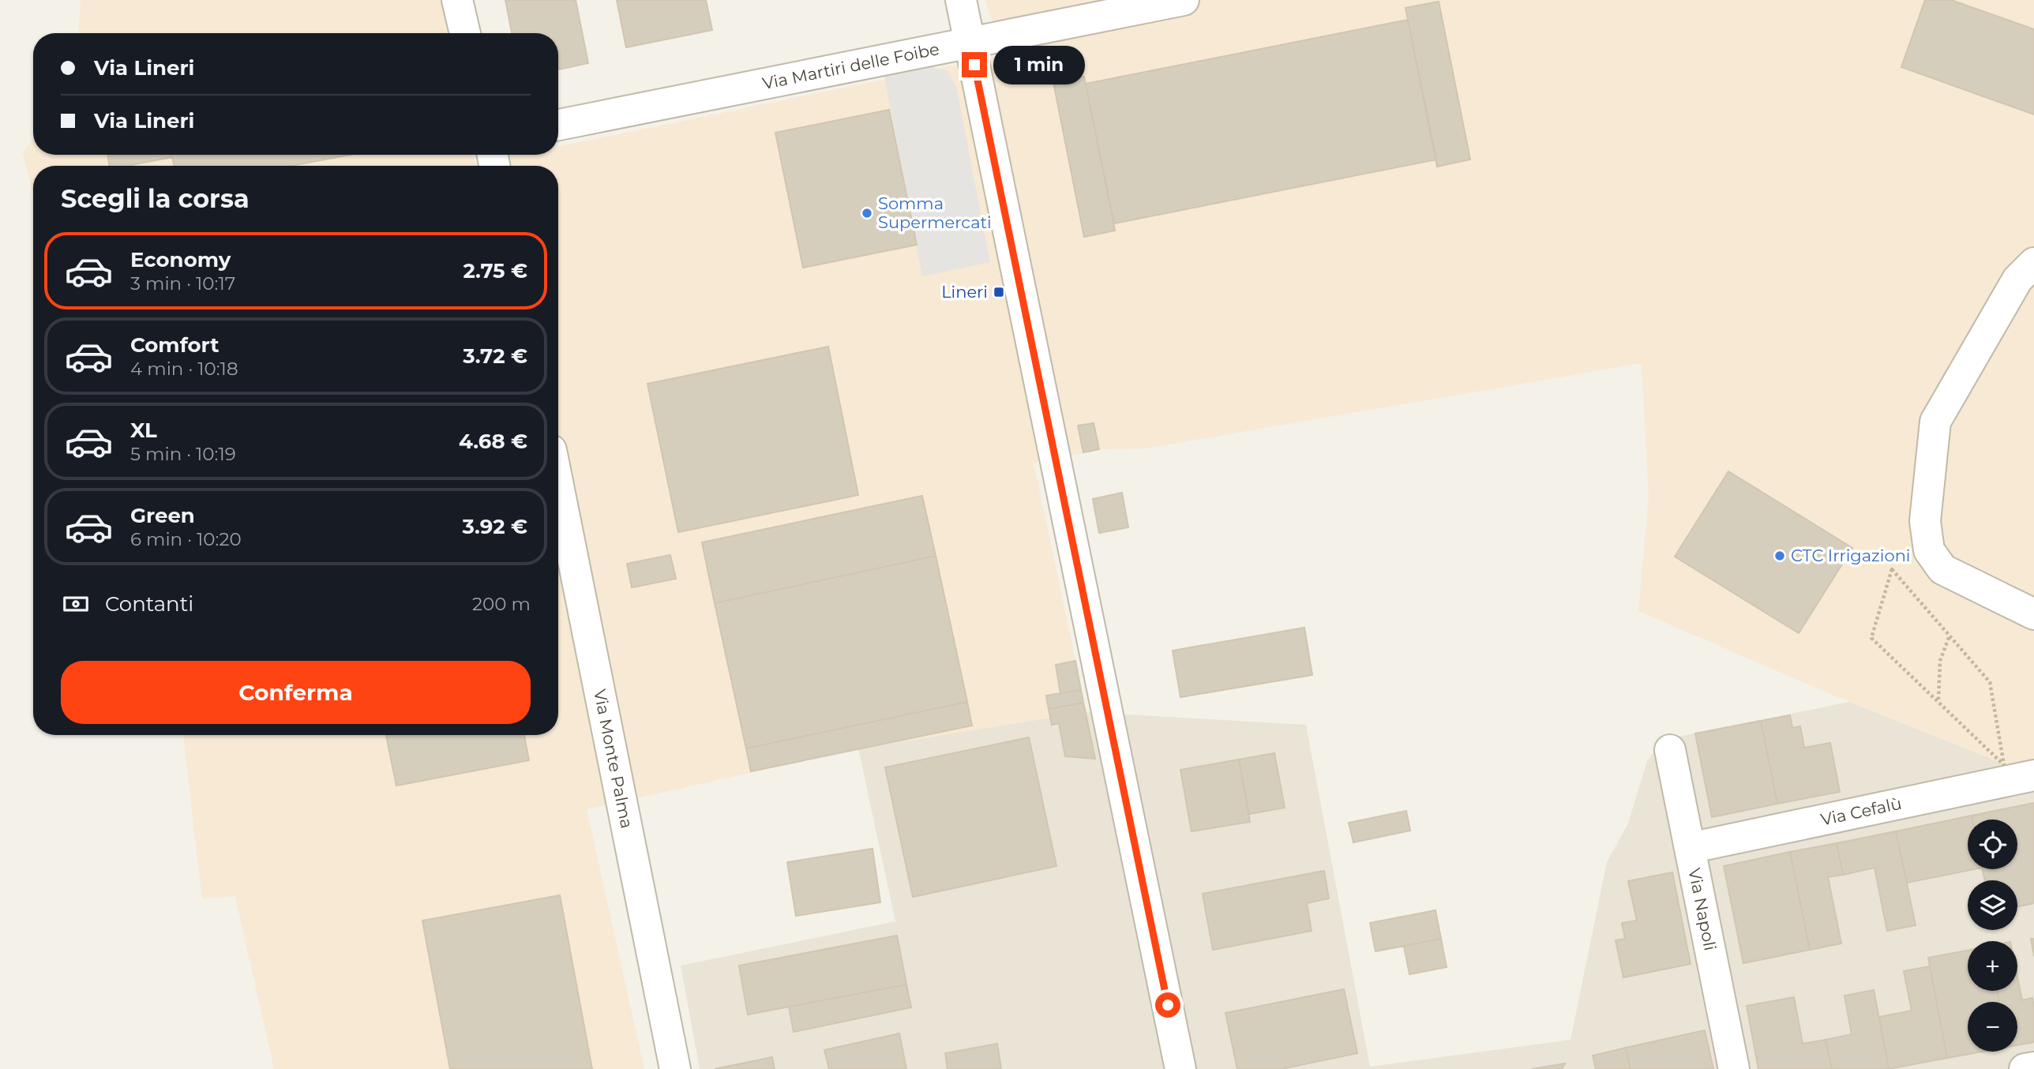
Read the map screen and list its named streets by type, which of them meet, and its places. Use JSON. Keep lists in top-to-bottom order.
{
  "streets": {
    "street": [
      "Via Martiri delle Foibe",
      "Via Monte Palma",
      "Via Cefalù",
      "Via Napoli"
    ]
  },
  "crossings": [
    ["Via Cefalù", "Via Napoli"]
  ],
  "places": {
    "other": ["Somma Supermercati", "CTC Irrigazioni"],
    "transit": ["Lineri"]
  },
  "page": {
    "banner": ["Via Lineri", "Via Lineri"],
    "bubble": "1 min",
    "heading": "Scegli la corsa",
    "list": [
      {
        "name": "Economy",
        "note": "3 min · 10:17",
        "value": "2.75 €"
      },
      {
        "name": "Comfort",
        "note": "4 min · 10:18",
        "value": "3.72 €"
      },
      {
        "name": "XL",
        "note": "5 min · 10:19",
        "value": "4.68 €"
      },
      {
        "name": "Green",
        "note": "6 min · 10:20",
        "value": "3.92 €"
      }
    ],
    "pay": ["Contanti", "200 m"],
    "buttons": "Conferma",
    "map_buttons": ["+", "−"]
  }
}
